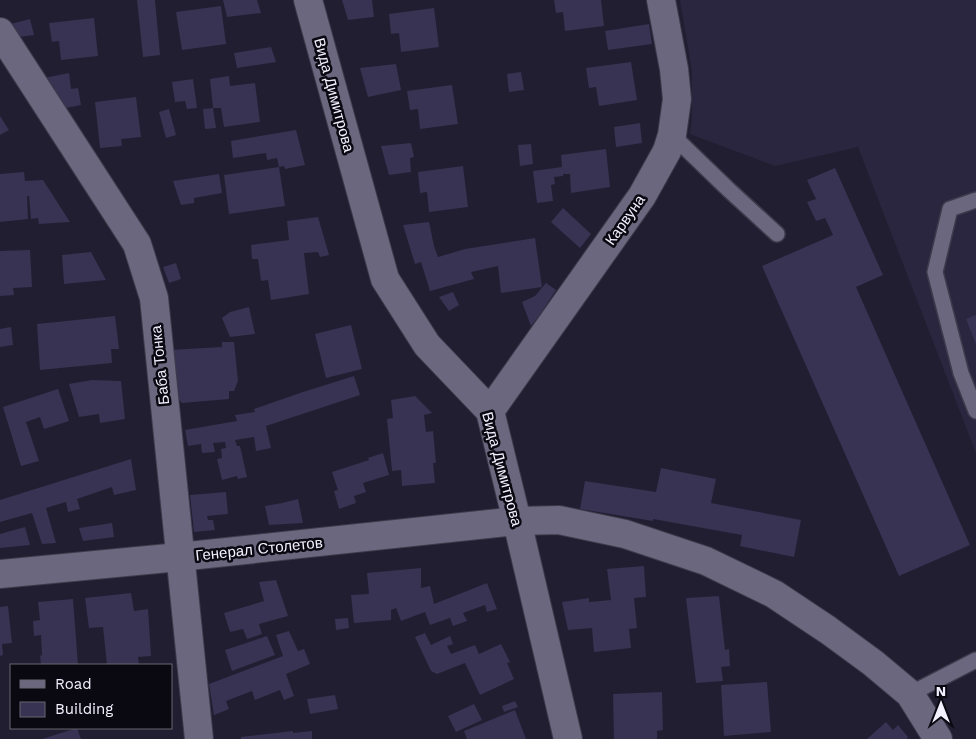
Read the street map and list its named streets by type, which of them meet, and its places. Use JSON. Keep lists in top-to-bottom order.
{
  "streets": {
    "street": [
      "Вида Димитрова",
      "Карвуна",
      "Баба Тонка",
      "Генерал Столетов"
    ]
  },
  "crossings": [
    ["Вида Димитрова", "Карвуна"],
    ["Вида Димитрова", "Генерал Столетов"],
    ["Баба Тонка", "Генерал Столетов"]
  ],
  "legend": ["Road", "Building"],
  "north": "top"
}
